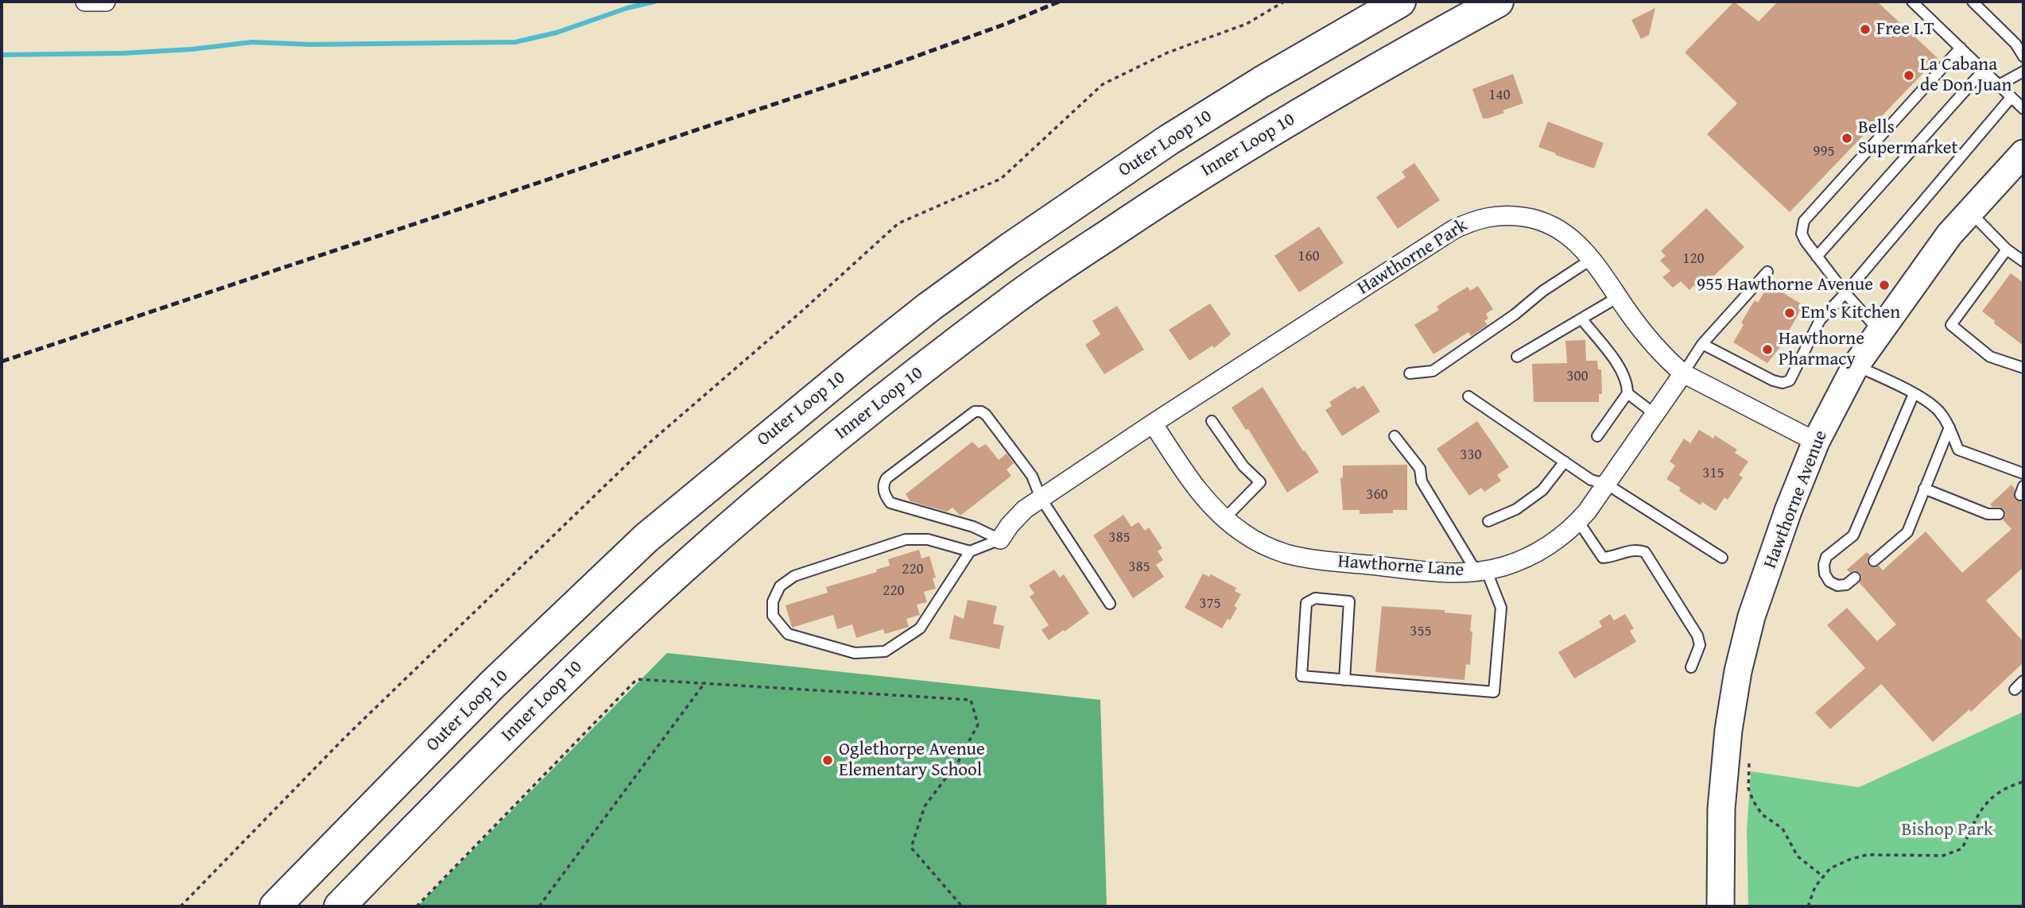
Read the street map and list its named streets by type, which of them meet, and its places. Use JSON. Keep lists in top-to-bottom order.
{
  "streets": {
    "highway": ["Outer Loop 10", "Inner Loop 10"],
    "main road": ["Hawthorne Avenue"],
    "street": ["Hawthorne Park", "Hawthorne Lane"]
  },
  "crossings": [
    ["Hawthorne Park", "Hawthorne Avenue"],
    ["Hawthorne Park", "Hawthorne Lane"]
  ],
  "parks": ["Bishop Park"],
  "places": [
    "Free I.T",
    "La Cabana de Don Juan",
    "Bells Supermarket",
    "955 Hawthorne Avenue",
    "Em's Kitchen",
    "Hawthorne Pharmacy",
    "Oglethorpe Avenue Elementary School"
  ],
  "house_numbers": [
    "140",
    "995",
    "160",
    "120",
    "300",
    "330",
    "315",
    "360",
    "385",
    "385",
    "220",
    "220",
    "375",
    "355"
  ]
}
